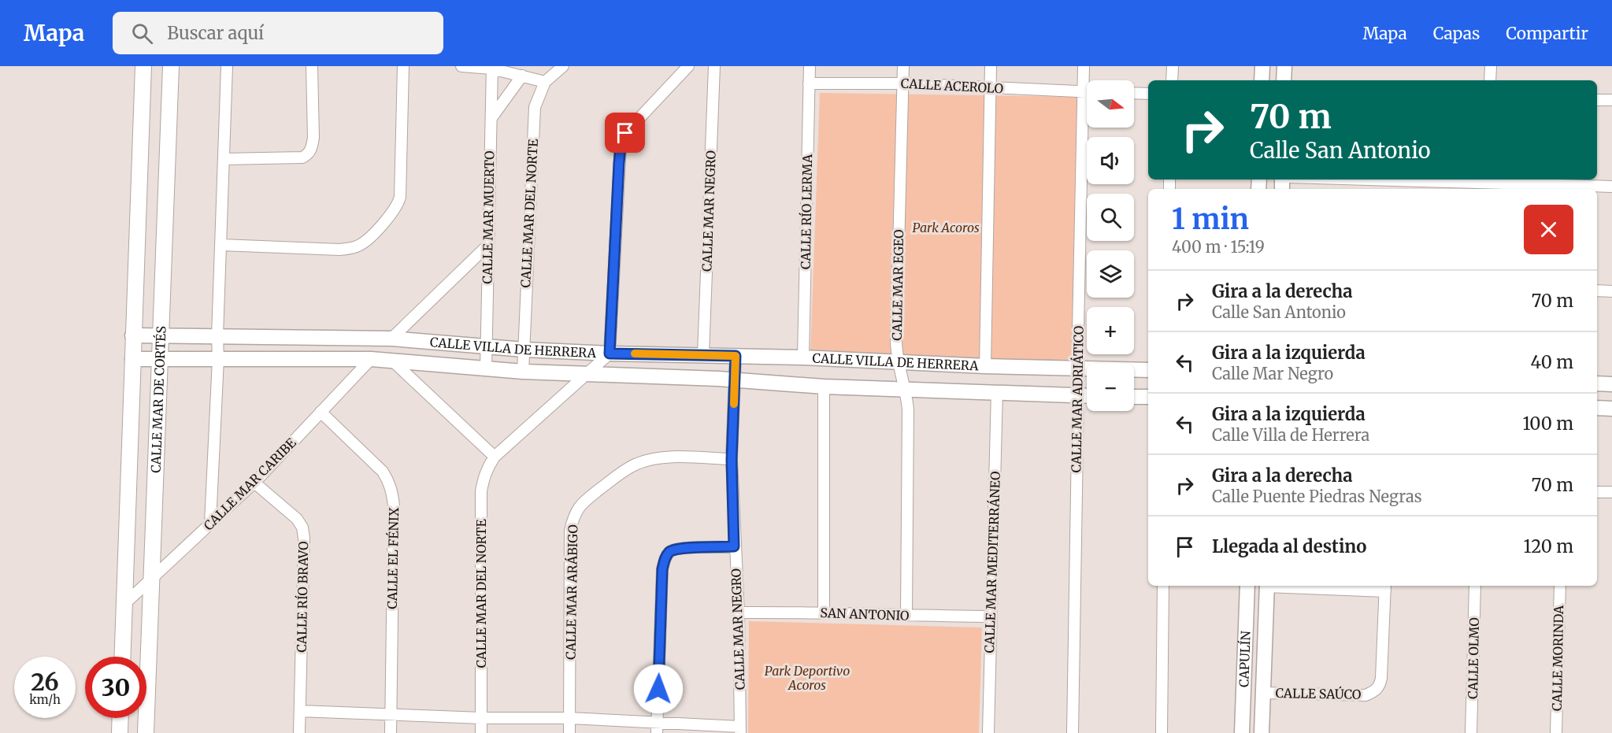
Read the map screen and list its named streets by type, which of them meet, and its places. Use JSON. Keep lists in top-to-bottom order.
{
  "streets": {
    "main road": ["CALLE MAR DE CORTÉS"],
    "street": [
      "CALLE ACEROLO",
      "CALLE MAR NEGRO",
      "CALLE RÍO LERMA",
      "CALLE MAR DEL NORTE",
      "CALLE MAR MUERTO",
      "CALLE MAR EGEO",
      "CALLE VILLA DE HERRERA",
      "CALLE MAR ADRIÁTICO",
      "CALLE MAR CARIBE",
      "CALLE EL FÉNIX",
      "CALLE MAR MEDITERRÁNEO",
      "CALLE MAR ARÁBIGO",
      "CALLE RÍO BRAVO",
      "SAN ANTONIO",
      "CAPULÍN",
      "CALLE OLMO",
      "CALLE MORINDA",
      "CALLE SAÚCO"
    ]
  },
  "crossings": [
    ["CALLE ACEROLO", "CALLE RÍO LERMA"],
    ["CALLE ACEROLO", "CALLE MAR EGEO"],
    ["CALLE ACEROLO", "CALLE MAR ADRIÁTICO"],
    ["CALLE MAR NEGRO", "CALLE VILLA DE HERRERA"],
    ["CALLE MAR NEGRO", "CALLE MAR ARÁBIGO"],
    ["CALLE MAR NEGRO", "SAN ANTONIO"],
    ["CALLE RÍO LERMA", "CALLE VILLA DE HERRERA"],
    ["CALLE MAR DEL NORTE", "CALLE VILLA DE HERRERA"],
    ["CALLE MAR MUERTO", "CALLE VILLA DE HERRERA"],
    ["CALLE MAR EGEO", "CALLE VILLA DE HERRERA"],
    ["CALLE MAR EGEO", "SAN ANTONIO"],
    ["CALLE VILLA DE HERRERA", "CALLE MAR DE CORTÉS"],
    ["CALLE VILLA DE HERRERA", "CALLE MAR ADRIÁTICO"],
    ["CALLE VILLA DE HERRERA", "CALLE MAR CARIBE"],
    ["CALLE VILLA DE HERRERA", "CALLE MAR MEDITERRÁNEO"],
    ["CALLE MAR DE CORTÉS", "CALLE MAR CARIBE"],
    ["CALLE MAR CARIBE", "CALLE EL FÉNIX"],
    ["CALLE MAR CARIBE", "CALLE RÍO BRAVO"],
    ["CALLE MAR MEDITERRÁNEO", "SAN ANTONIO"],
    ["CAPULÍN", "CALLE SAÚCO"]
  ],
  "parks": ["Park Acoros", "Park Deportivo Acoros"],
  "north": "right",
  "page": {
    "header": "Mapa",
    "search": "Buscar aquí",
    "nav": ["Mapa", "Capas", "Compartir"],
    "map_buttons": ["+", "−"],
    "turn": ["70 m", "Calle San Antonio"],
    "heading": ["1 min", "400 m · 15:19"],
    "list": [
      {
        "name": "Gira a la derecha",
        "note": "Calle San Antonio",
        "value": "70 m"
      },
      {
        "name": "Gira a la izquierda",
        "note": "Calle Mar Negro",
        "value": "40 m"
      },
      {
        "name": "Gira a la izquierda",
        "note": "Calle Villa de Herrera",
        "value": "100 m"
      },
      {
        "name": "Gira a la derecha",
        "note": "Calle Puente Piedras Negras",
        "value": "70 m"
      },
      {
        "name": "Llegada al destino",
        "value": "120 m"
      }
    ],
    "speed": "26 km/h",
    "limit": "30"
  }
}
